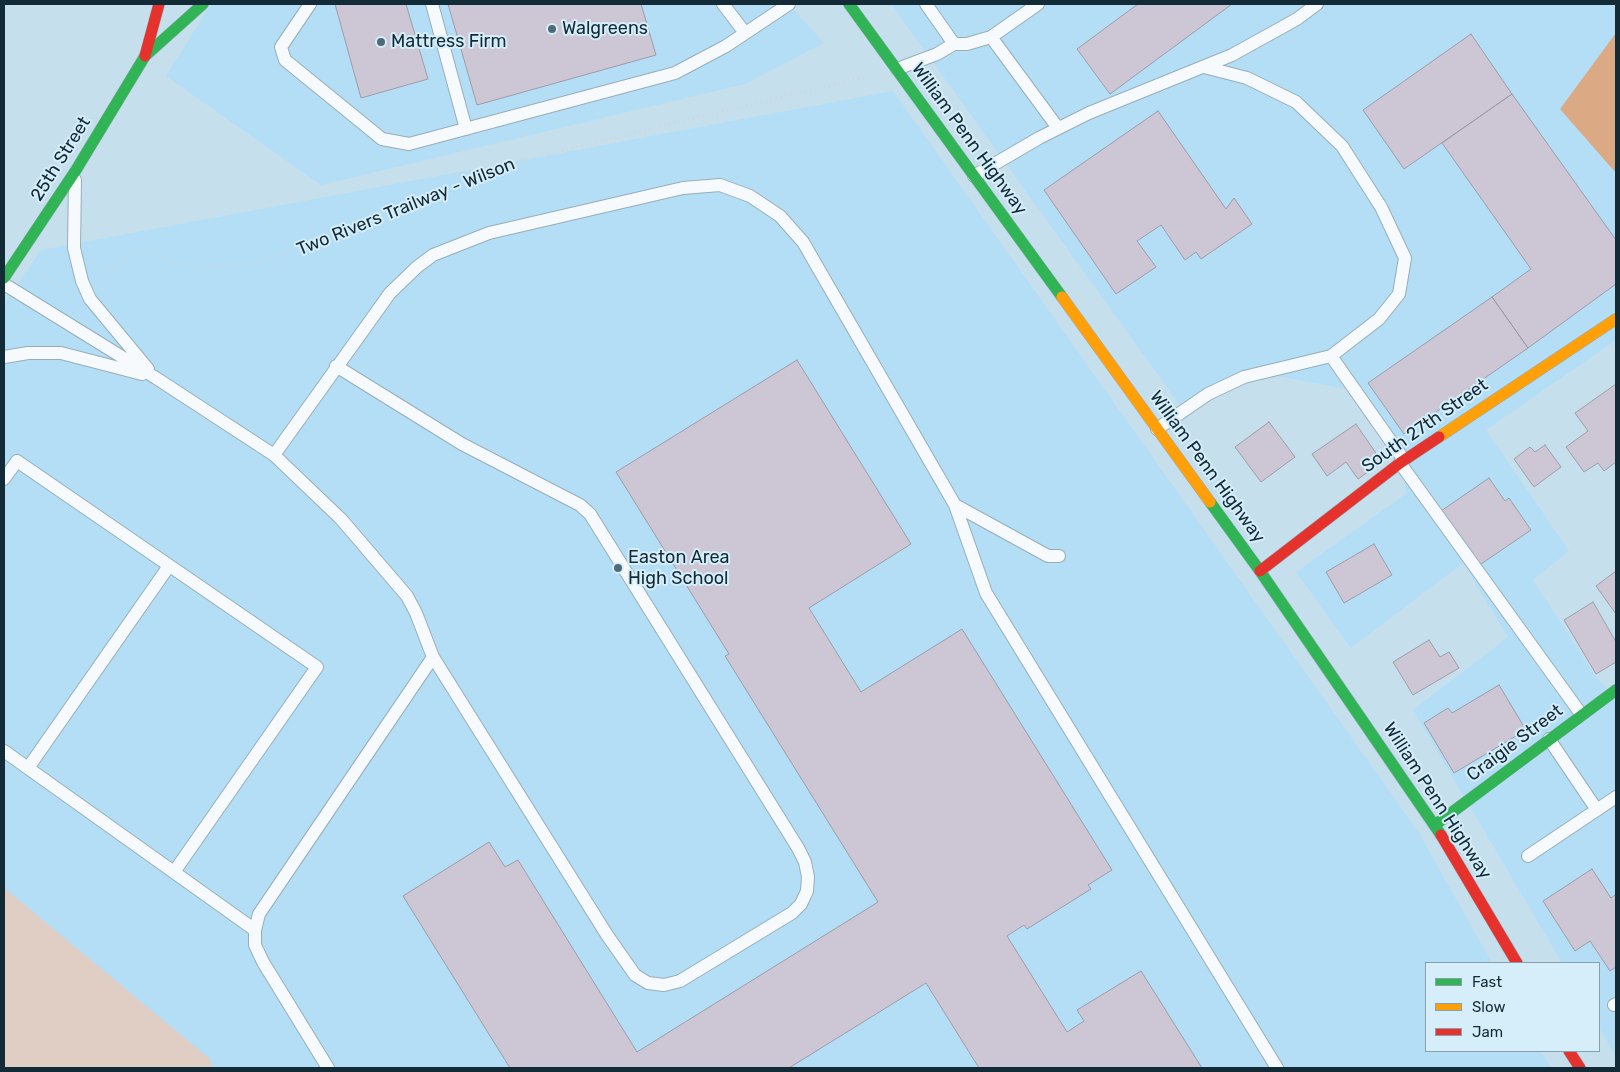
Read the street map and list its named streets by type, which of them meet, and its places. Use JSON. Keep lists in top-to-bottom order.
{
  "streets": {
    "main road": [
      "William Penn Highway",
      "25th Street",
      "South 27th Street",
      "Craigie Street"
    ],
    "path": ["Two Rivers Trailway - Wilson"]
  },
  "crossings": [
    ["William Penn Highway", "Two Rivers Trailway - Wilson"],
    ["William Penn Highway", "South 27th Street"],
    ["William Penn Highway", "Craigie Street"]
  ],
  "places": ["Walgreens", "Mattress Firm", "Easton Area High School"],
  "legend": ["Fast", "Slow", "Jam"]
}
